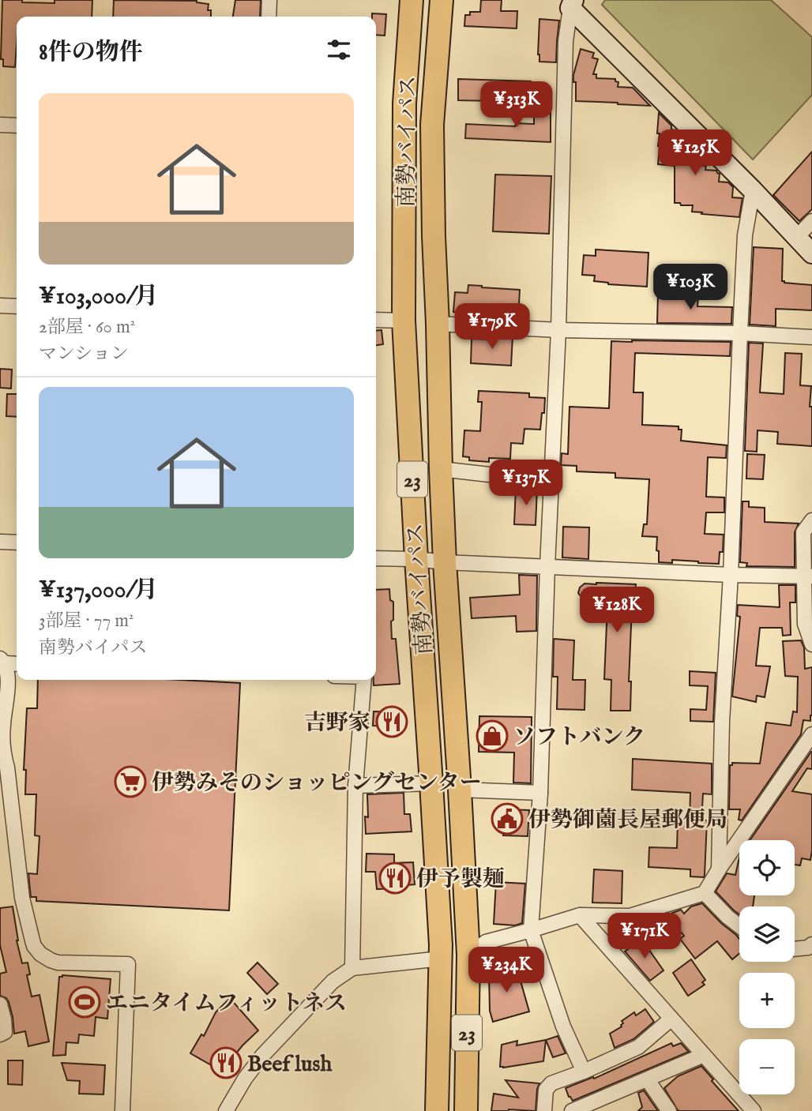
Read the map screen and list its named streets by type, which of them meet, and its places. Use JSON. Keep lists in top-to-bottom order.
{
  "streets": {
    "highway": ["南勢バイパス", "23"]
  },
  "places": {
    "restaurant": ["吉野家", "伊予製麺", "Beef lush"],
    "shop": ["ソフトバンク"],
    "supermarket": ["伊勢みそのショッピングセンター"],
    "public building": ["伊勢御薗長屋郵便局"],
    "sports": ["エニタイムフィットネス"]
  },
  "page": {
    "heading": "8件の物件",
    "price": [
      "¥313K",
      "¥125K",
      "¥103K",
      "¥179K",
      "¥137K",
      "¥128K",
      "¥171K",
      "¥234K"
    ],
    "list": [
      {
        "name": "¥103,000/月",
        "note": "2部屋 · 60 m² · マンション"
      },
      {
        "name": "¥137,000/月",
        "note": "3部屋 · 77 m² · 南勢バイパス"
      }
    ],
    "map_buttons": ["+", "−"]
  }
}
